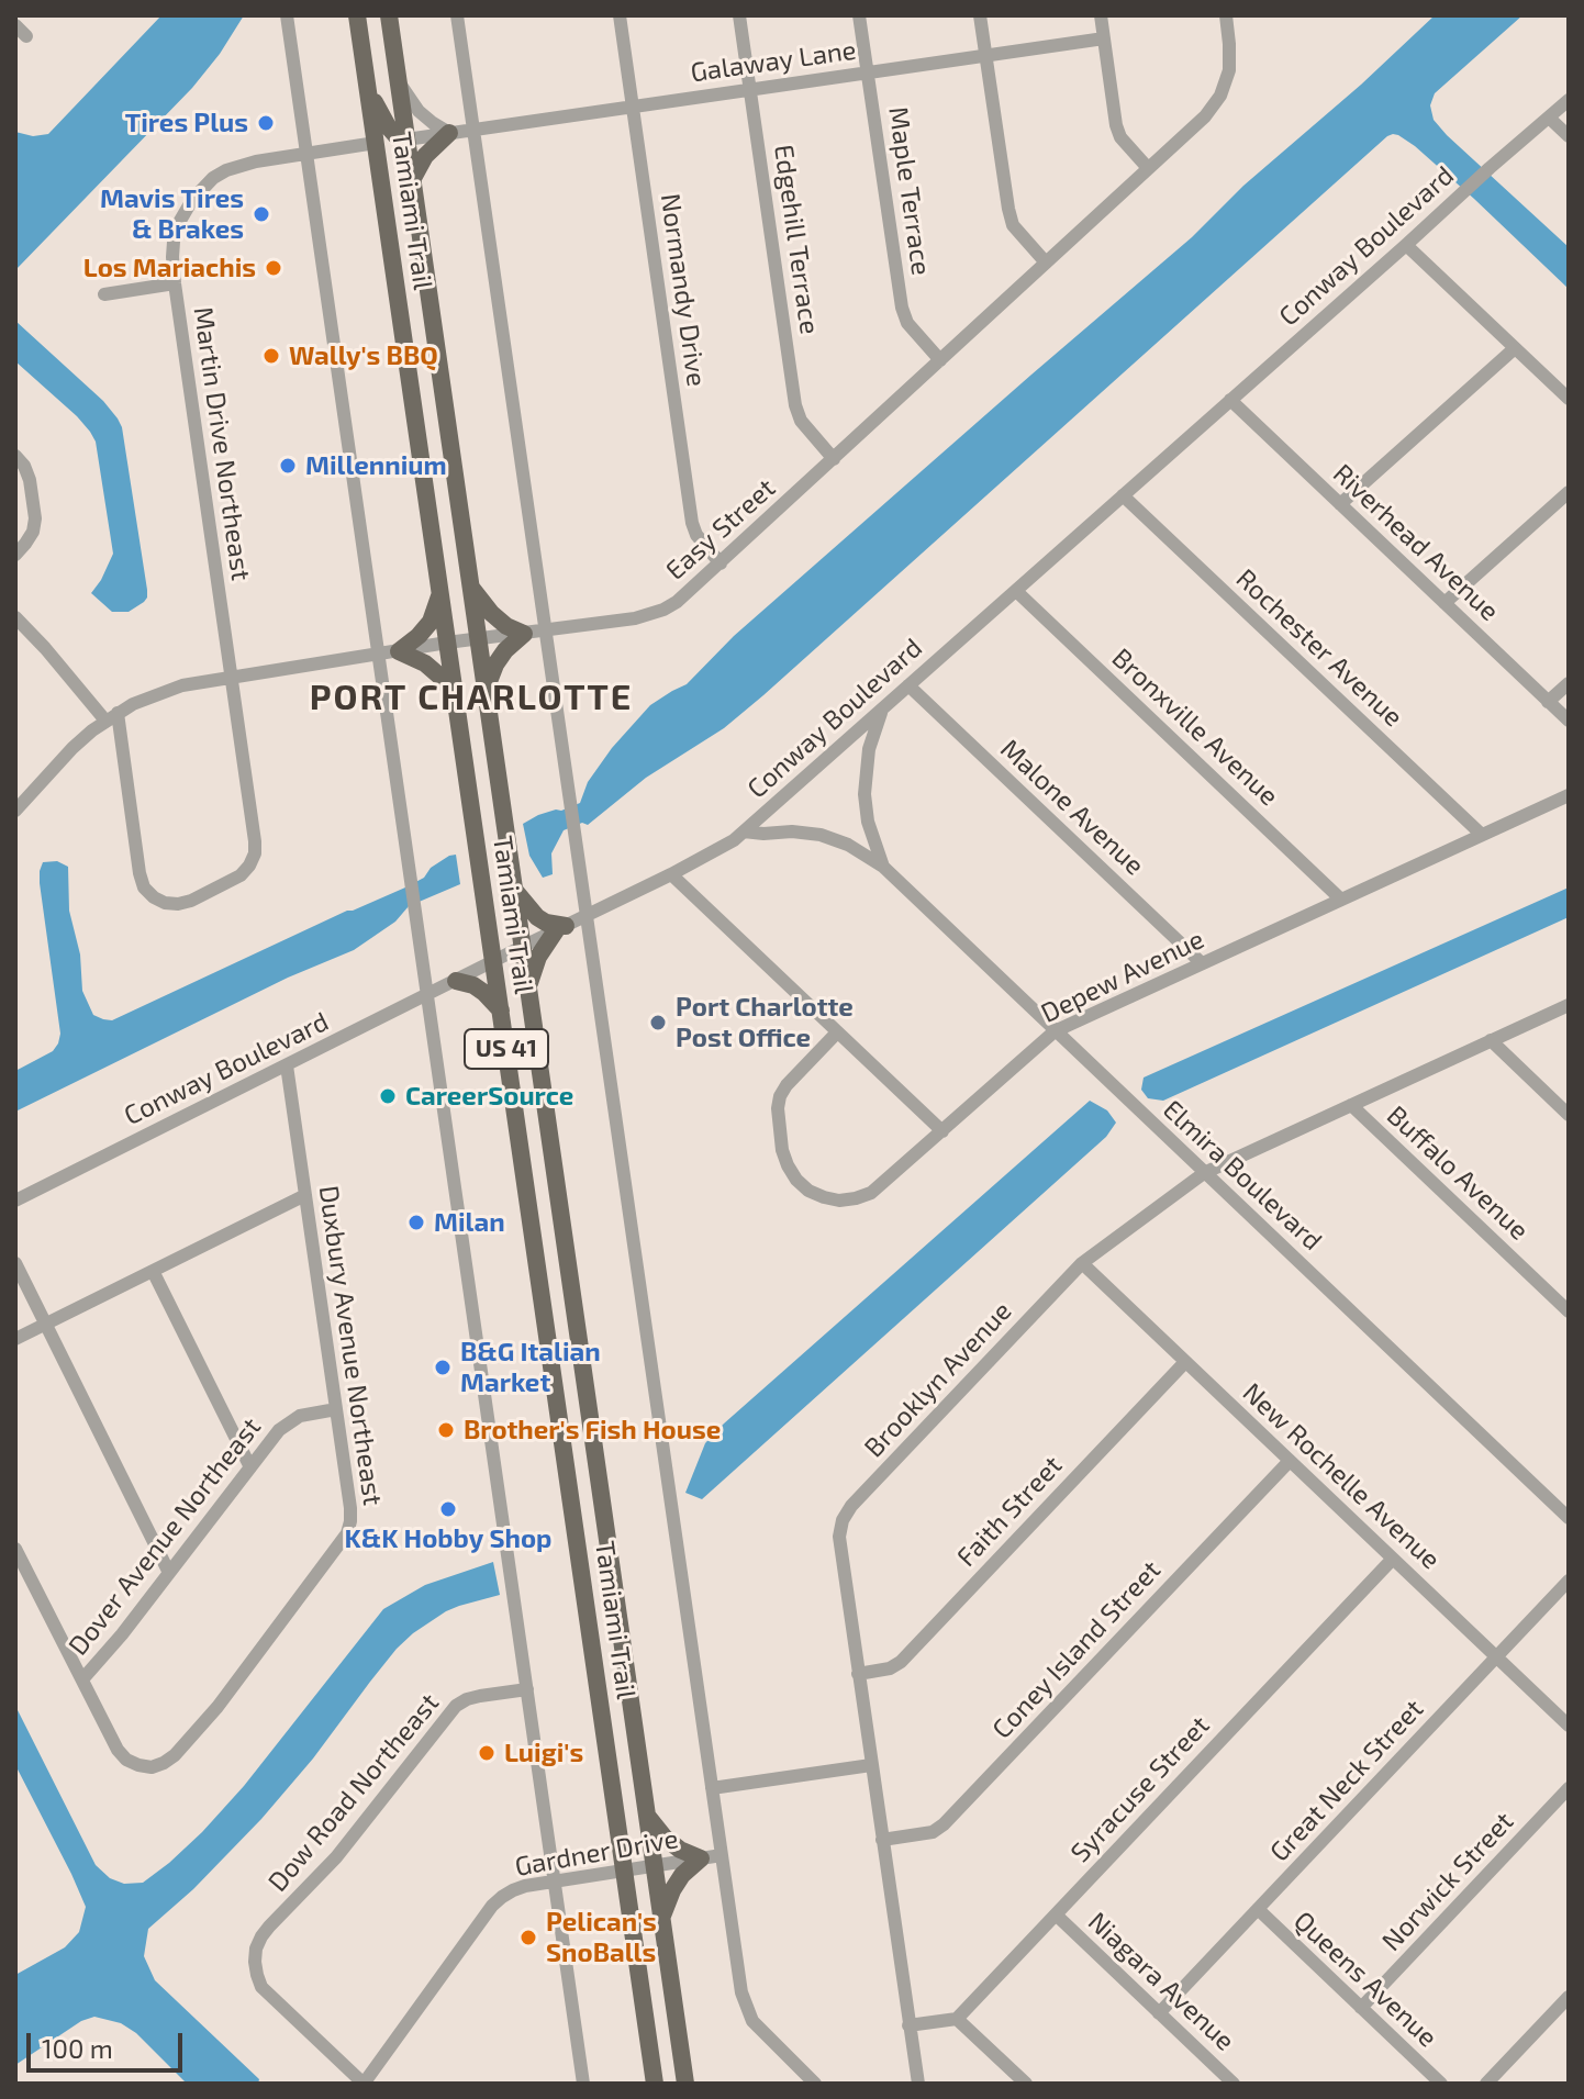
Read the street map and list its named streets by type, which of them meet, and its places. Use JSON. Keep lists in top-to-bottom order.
{
  "streets": {
    "main road": ["Tamiami Trail", "US 41"],
    "street": [
      "Galaway Lane",
      "Maple Terrace",
      "Edgehill Terrace",
      "Conway Boulevard",
      "Normandy Drive",
      "Martin Drive Northeast",
      "Easy Street",
      "Riverhead Avenue",
      "Rochester Avenue",
      "Bronxville Avenue",
      "Malone Avenue",
      "Depew Avenue",
      "Buffalo Avenue",
      "Elmira Boulevard",
      "Duxbury Avenue Northeast",
      "Brooklyn Avenue",
      "New Rochelle Avenue",
      "Faith Street",
      "Dover Avenue Northeast",
      "Coney Island Street",
      "Great Neck Street",
      "Syracuse Street",
      "Dow Road Northeast",
      "Gardner Drive",
      "Norwick Street",
      "Queens Avenue",
      "Niagara Avenue"
    ]
  },
  "crossings": [
    ["Galaway Lane", "Maple Terrace"],
    ["Galaway Lane", "Tamiami Trail"],
    ["Galaway Lane", "Edgehill Terrace"],
    ["Galaway Lane", "Normandy Drive"],
    ["Maple Terrace", "Easy Street"],
    ["Tamiami Trail", "Conway Boulevard"],
    ["Tamiami Trail", "Martin Drive Northeast"],
    ["Tamiami Trail", "Easy Street"],
    ["Tamiami Trail", "Gardner Drive"],
    ["Edgehill Terrace", "Easy Street"],
    ["Conway Boulevard", "Riverhead Avenue"],
    ["Conway Boulevard", "Rochester Avenue"],
    ["Conway Boulevard", "Bronxville Avenue"],
    ["Conway Boulevard", "Malone Avenue"],
    ["Conway Boulevard", "Elmira Boulevard"],
    ["Conway Boulevard", "Duxbury Avenue Northeast"],
    ["Normandy Drive", "Easy Street"],
    ["Martin Drive Northeast", "Easy Street"],
    ["Rochester Avenue", "Depew Avenue"],
    ["Bronxville Avenue", "Depew Avenue"],
    ["Malone Avenue", "Depew Avenue"],
    ["Depew Avenue", "Elmira Boulevard"],
    ["Buffalo Avenue", "Brooklyn Avenue"],
    ["Elmira Boulevard", "Brooklyn Avenue"],
    ["Duxbury Avenue Northeast", "Dover Avenue Northeast"],
    ["Brooklyn Avenue", "New Rochelle Avenue"],
    ["Brooklyn Avenue", "Faith Street"],
    ["Brooklyn Avenue", "Coney Island Street"],
    ["New Rochelle Avenue", "Faith Street"],
    ["New Rochelle Avenue", "Coney Island Street"],
    ["New Rochelle Avenue", "Great Neck Street"],
    ["New Rochelle Avenue", "Syracuse Street"],
    ["Great Neck Street", "Queens Avenue"],
    ["Great Neck Street", "Niagara Avenue"],
    ["Syracuse Street", "Niagara Avenue"],
    ["Dow Road Northeast", "Gardner Drive"],
    ["Norwick Street", "Queens Avenue"]
  ],
  "districts": ["PORT CHARLOTTE"],
  "places": [
    "Tires Plus",
    "Mavis Tires & Brakes",
    "Los Mariachis",
    "Wally's BBQ",
    "Millennium",
    "Port Charlotte Post Office",
    "CareerSource",
    "Milan",
    "B&G Italian Market",
    "Brother's Fish House",
    "K&K Hobby Shop",
    "Luigi's",
    "Pelican's SnoBalls"
  ],
  "scale_bar": "100 m"
}
